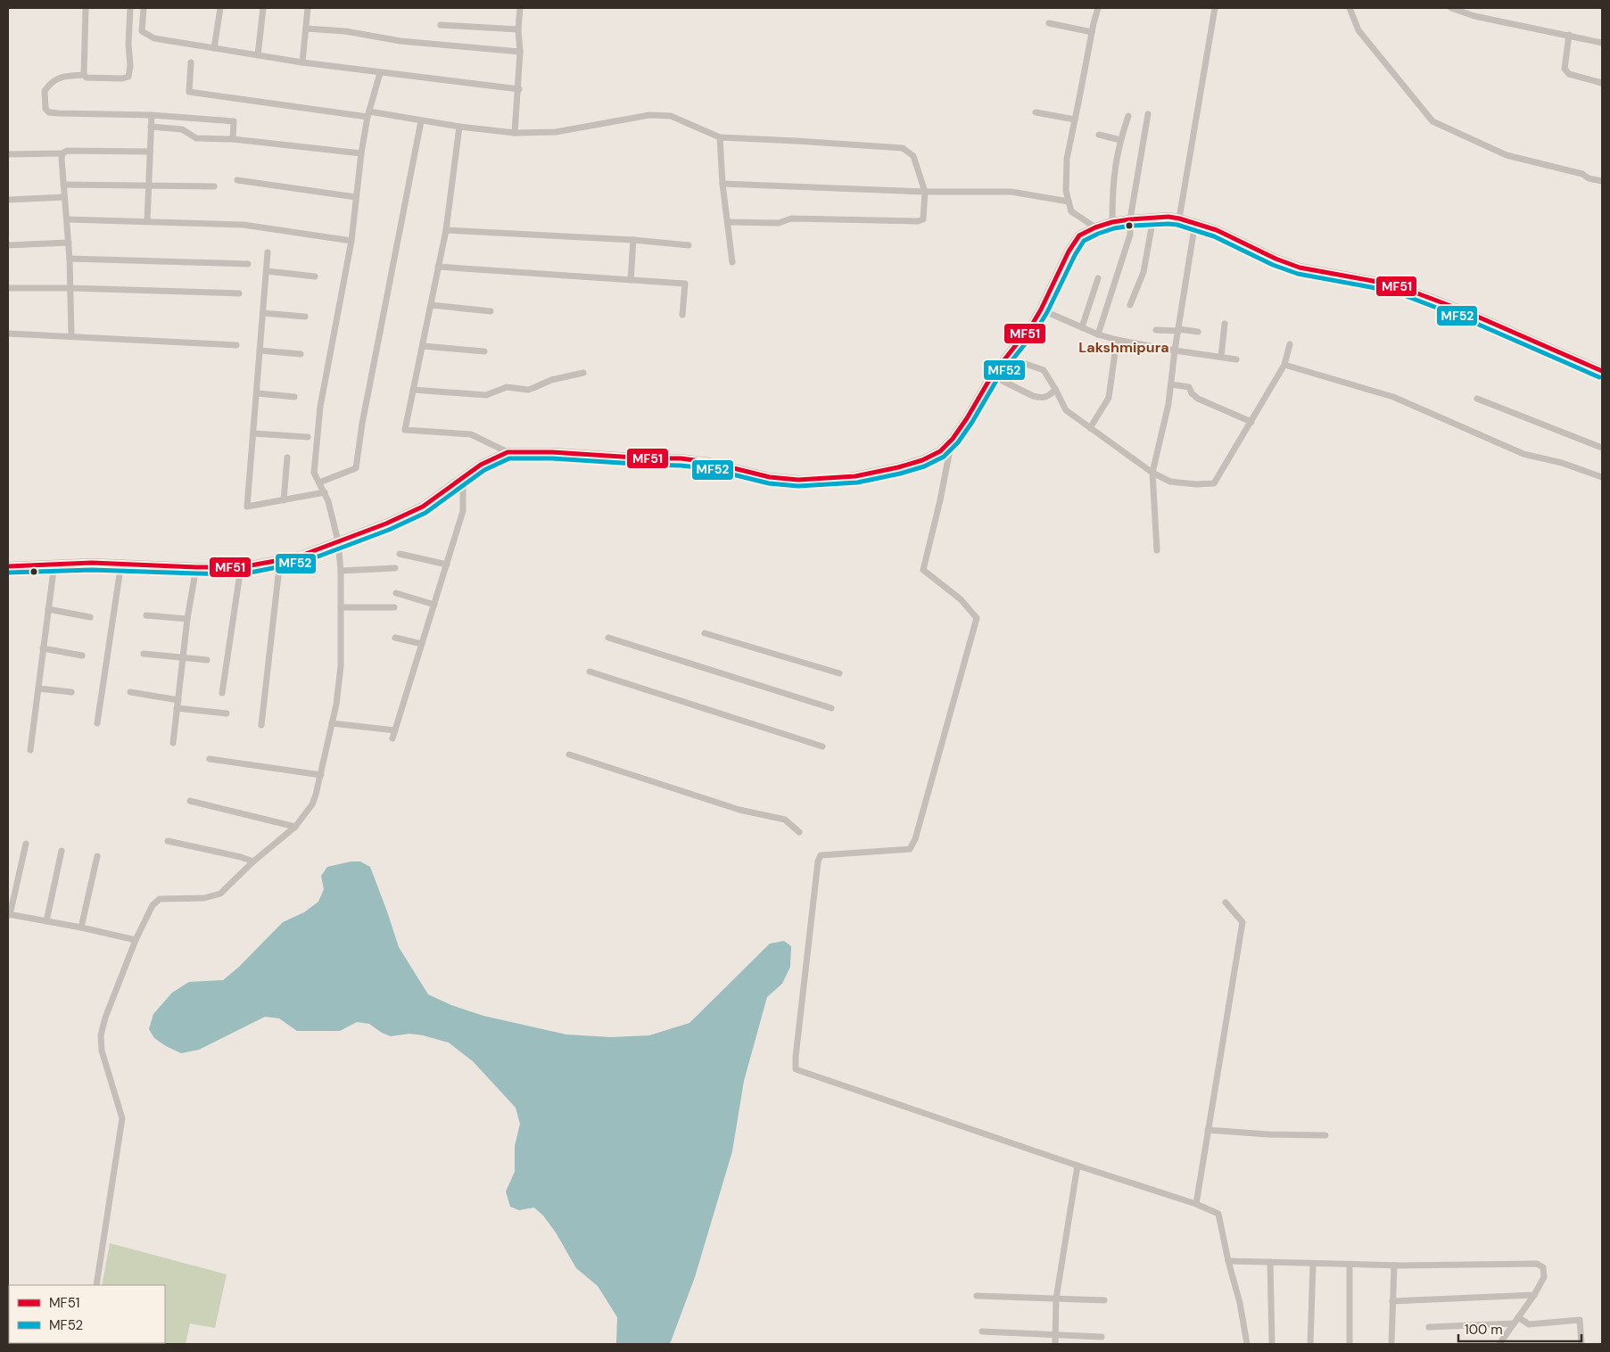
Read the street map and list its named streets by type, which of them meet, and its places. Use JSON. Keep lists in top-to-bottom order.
{
  "districts": ["Lakshmipura"],
  "lines": ["transit line MF51", "transit line MF52"],
  "legend": ["MF51", "MF52"],
  "scale_bar": "100 m"
}
